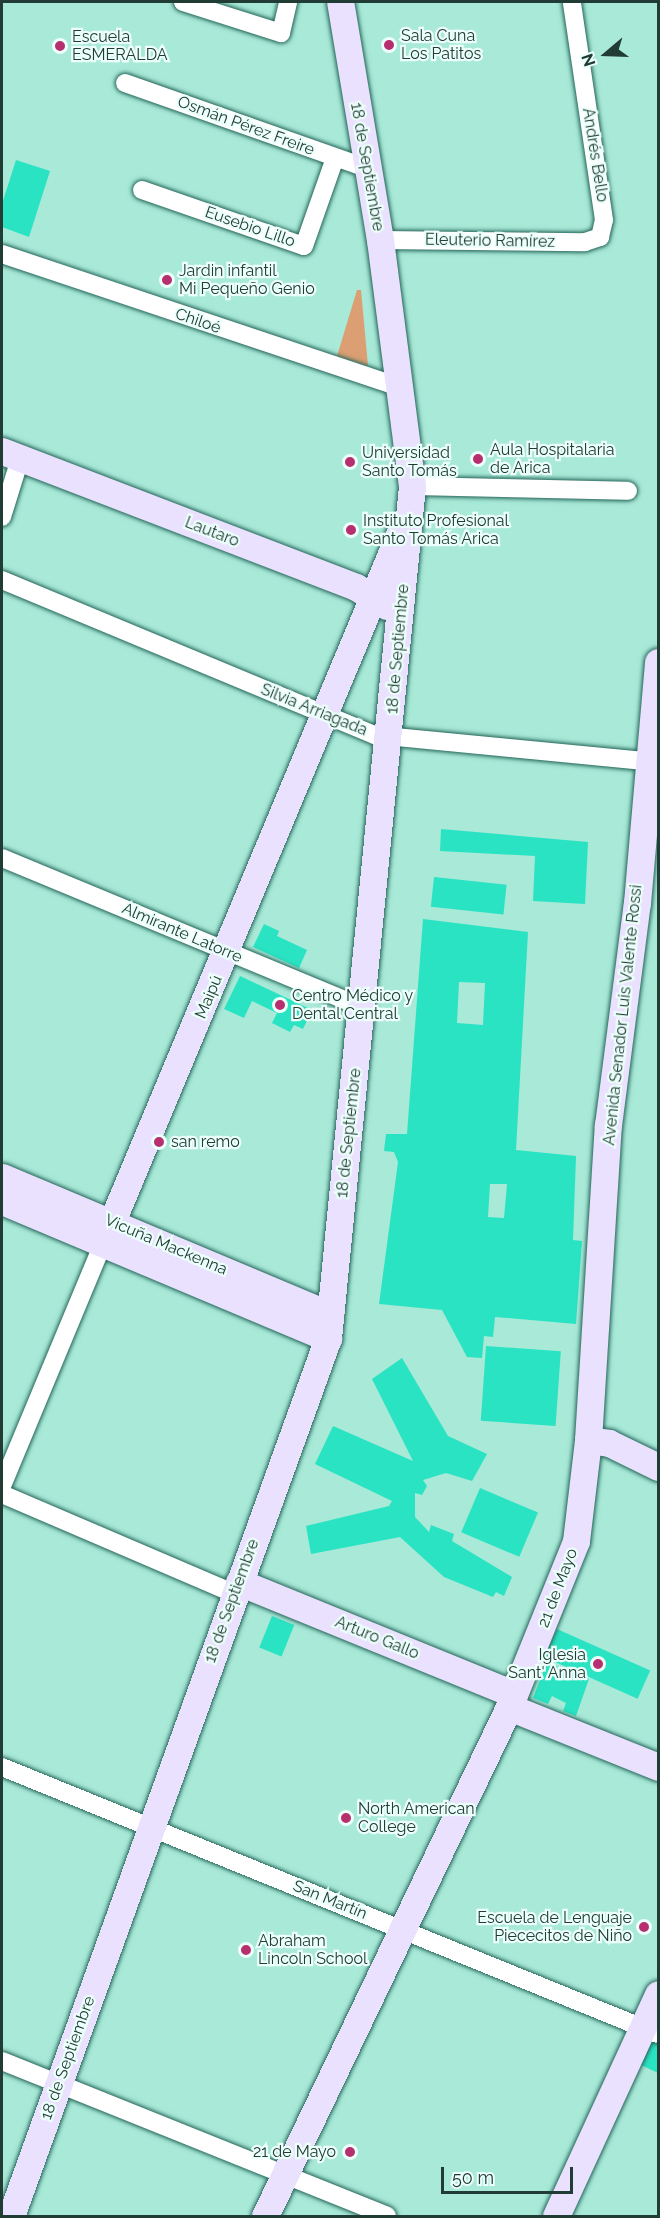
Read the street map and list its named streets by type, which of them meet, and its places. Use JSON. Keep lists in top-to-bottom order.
{
  "streets": {
    "main road": [
      "18 de Septiembre",
      "Lautaro",
      "Maipú",
      "Avenida Senador Luis Valente Rossi",
      "Vicuña Mackenna",
      "21 de Mayo",
      "Arturo Gallo"
    ],
    "street": [
      "Osmán Pérez Freire",
      "Andrés Bello",
      "Eusebio Lillo",
      "Eleuterio Ramírez",
      "Chiloé",
      "Silvia Arriagada",
      "Almirante Latorre",
      "San Martín"
    ]
  },
  "crossings": [
    ["Osmán Pérez Freire", "18 de Septiembre"],
    ["Osmán Pérez Freire", "Eusebio Lillo"],
    ["Andrés Bello", "Eleuterio Ramírez"],
    ["18 de Septiembre", "Eleuterio Ramírez"],
    ["18 de Septiembre", "Chiloé"],
    ["18 de Septiembre", "Lautaro"],
    ["18 de Septiembre", "Silvia Arriagada"],
    ["18 de Septiembre", "Almirante Latorre"],
    ["18 de Septiembre", "Maipú"],
    ["18 de Septiembre", "Vicuña Mackenna"],
    ["18 de Septiembre", "Arturo Gallo"],
    ["18 de Septiembre", "San Martín"],
    ["Lautaro", "Maipú"],
    ["Silvia Arriagada", "Maipú"],
    ["Silvia Arriagada", "Avenida Senador Luis Valente Rossi"],
    ["Almirante Latorre", "Maipú"],
    ["Maipú", "Vicuña Mackenna"],
    ["Avenida Senador Luis Valente Rossi", "21 de Mayo"],
    ["21 de Mayo", "Arturo Gallo"],
    ["21 de Mayo", "San Martín"]
  ],
  "places": [
    "Sala Cuna Los Patitos",
    "Escuela ESMERALDA",
    "Jardin infantil Mi Pequeño Genio",
    "Aula Hospitalaria de Arica",
    "Universidad Santo Tomás",
    "Instituto Profesional Santo Tomás Arica",
    "Centro Médico y Dental Central",
    "san remo",
    "Iglesia Sant' Anna",
    "North American College",
    "Escuela de Lenguaje Piececitos de Niño",
    "Abraham Lincoln School",
    "21 de Mayo"
  ],
  "scale_bar": "50 m",
  "north": "left"
}
